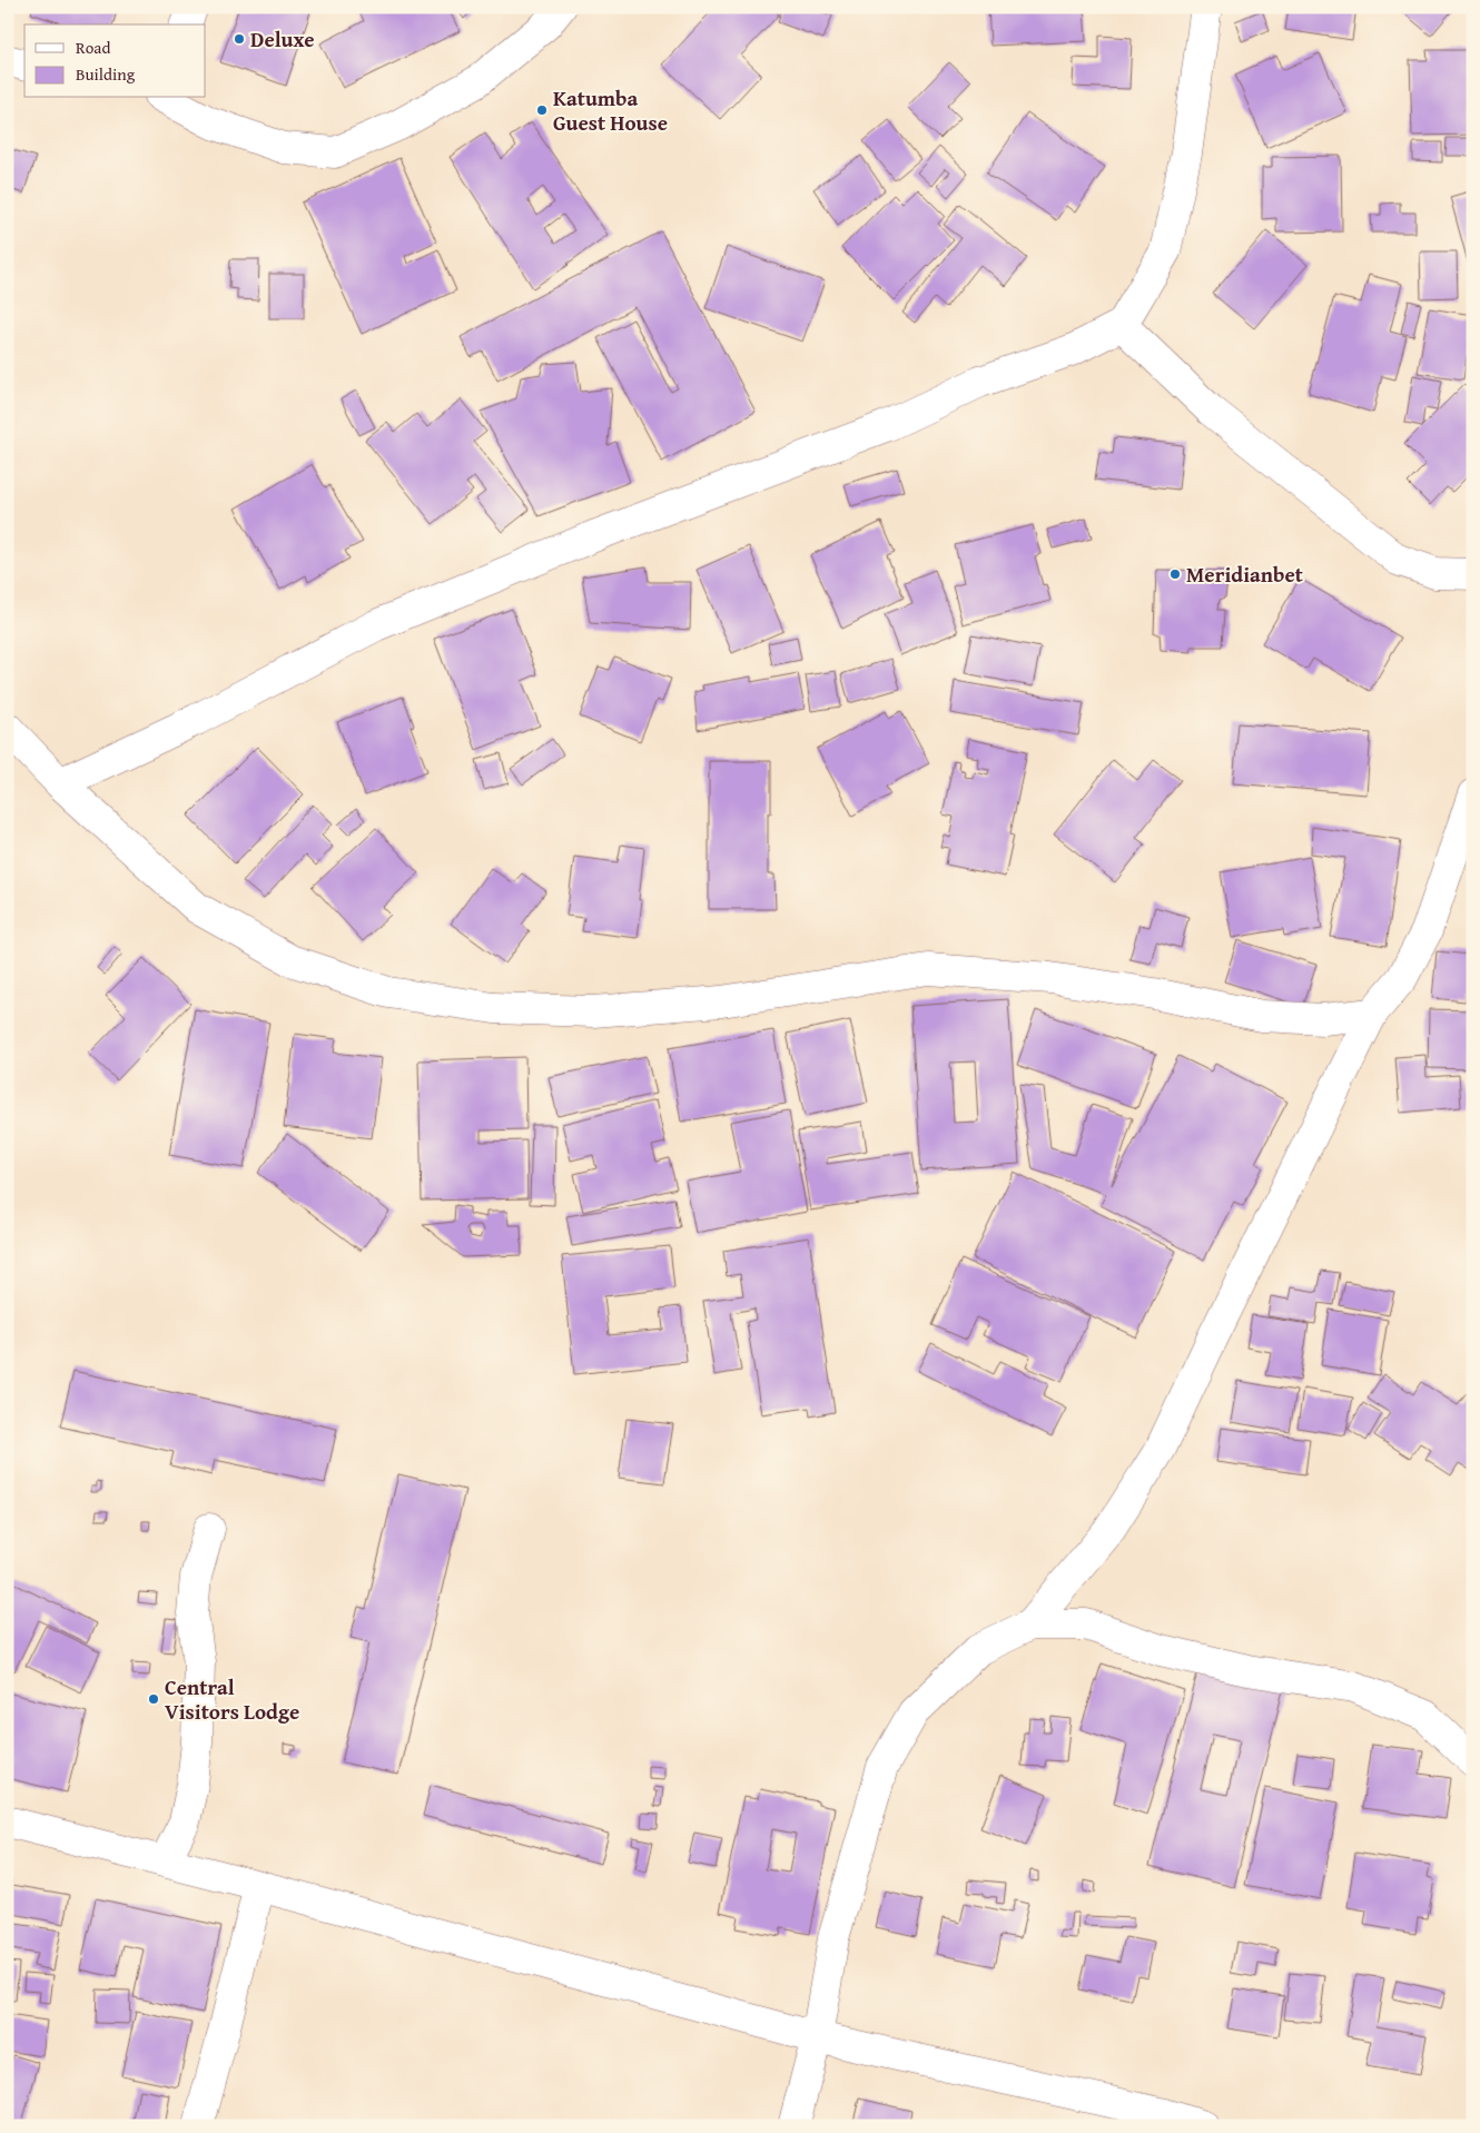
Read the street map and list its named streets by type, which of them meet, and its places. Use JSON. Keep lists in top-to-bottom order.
{
  "places": [
    "Deluxe",
    "Katumba Guest House",
    "Meridianbet",
    "Central Visitors Lodge"
  ],
  "legend": ["Road", "Building"]
}
